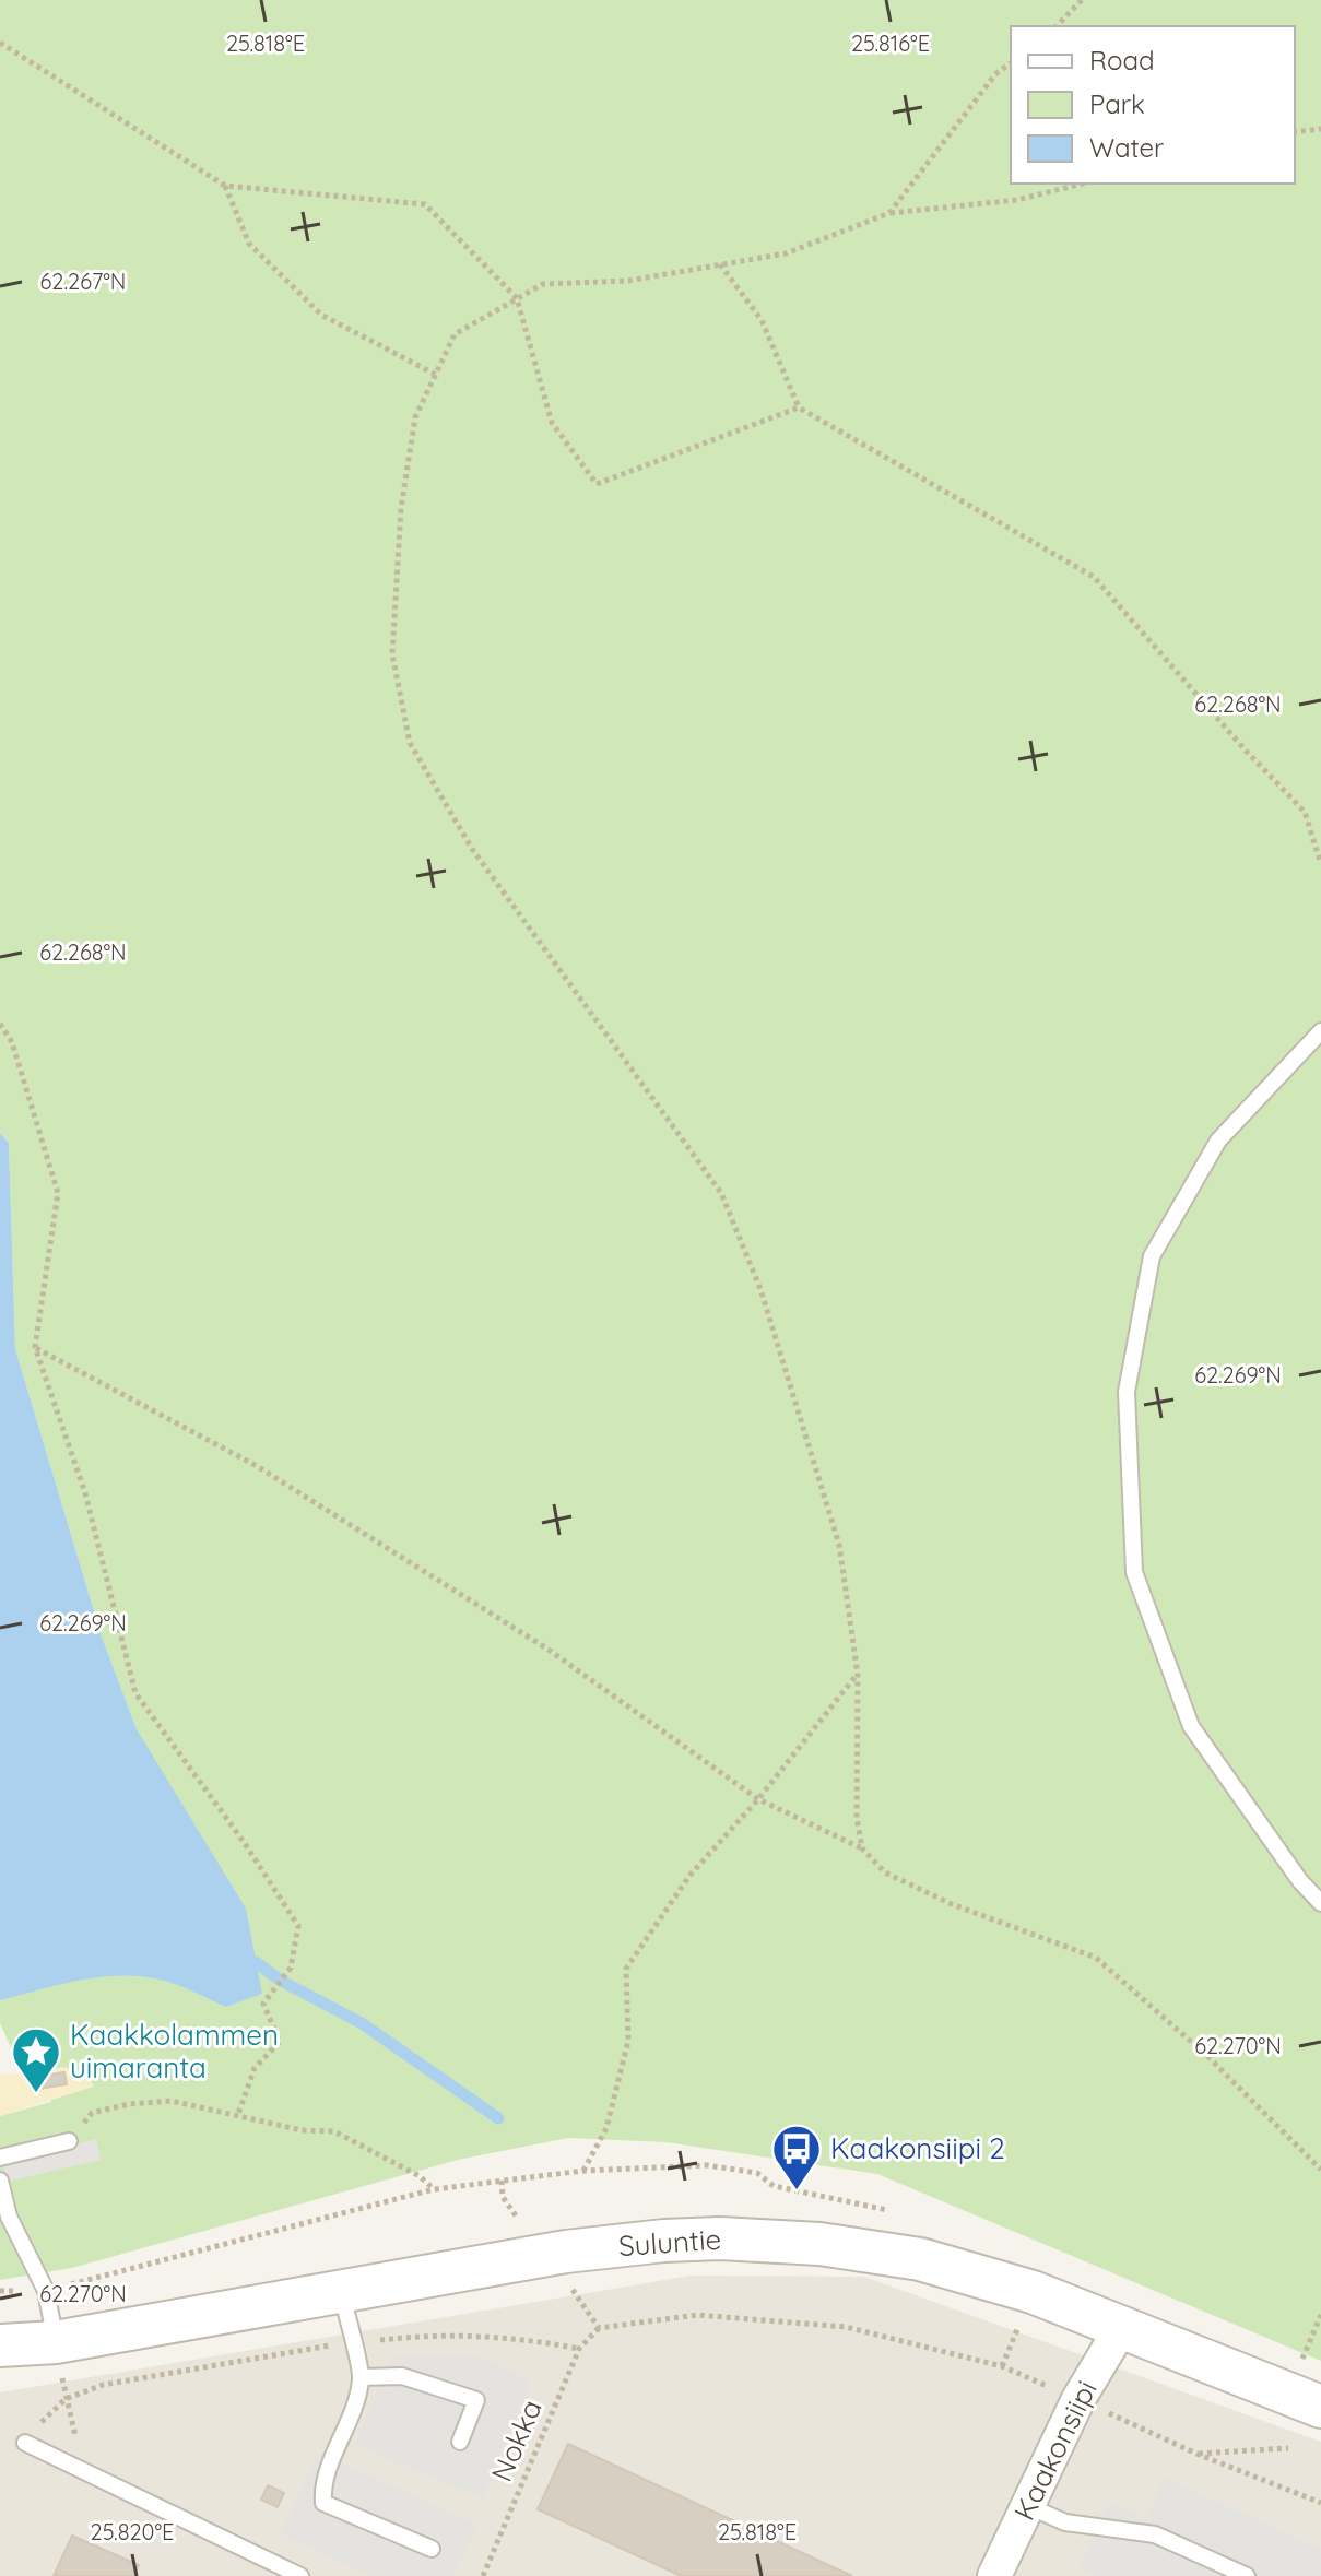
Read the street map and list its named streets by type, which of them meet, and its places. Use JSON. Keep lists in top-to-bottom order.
{
  "streets": {
    "street": ["Suluntie", "Kaakonsiipi"],
    "path": ["Nokka"]
  },
  "crossings": [
    ["Suluntie", "Kaakonsiipi"]
  ],
  "places": {
    "place": ["Kaakkolammen uimaranta"],
    "bus stop": ["Kaakonsiipi 2"]
  },
  "legend": ["Road", "Park", "Water"],
  "coordinates": [
    "25.818°E",
    "25.816°E",
    "62.267°N",
    "62.268°N",
    "62.269°N",
    "62.270°N",
    "25.820°E"
  ]
}
